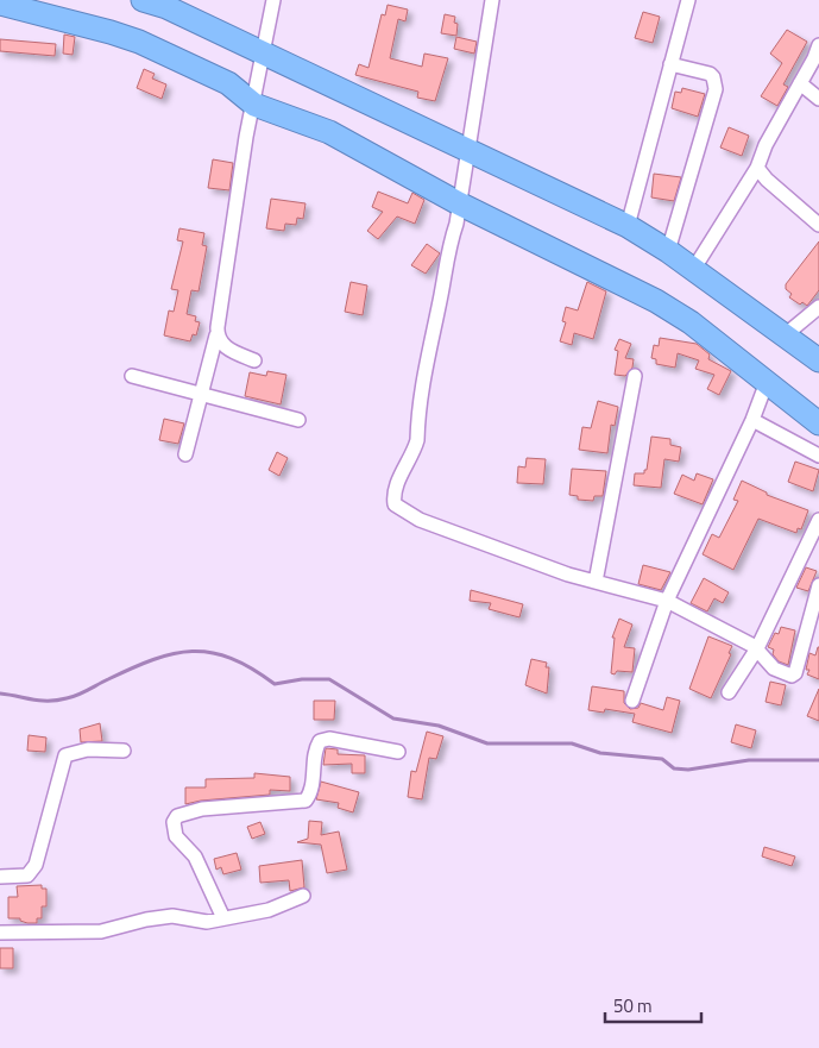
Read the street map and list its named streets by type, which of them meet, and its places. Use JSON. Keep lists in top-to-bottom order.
{
  "scale_bar": "50 m"
}
